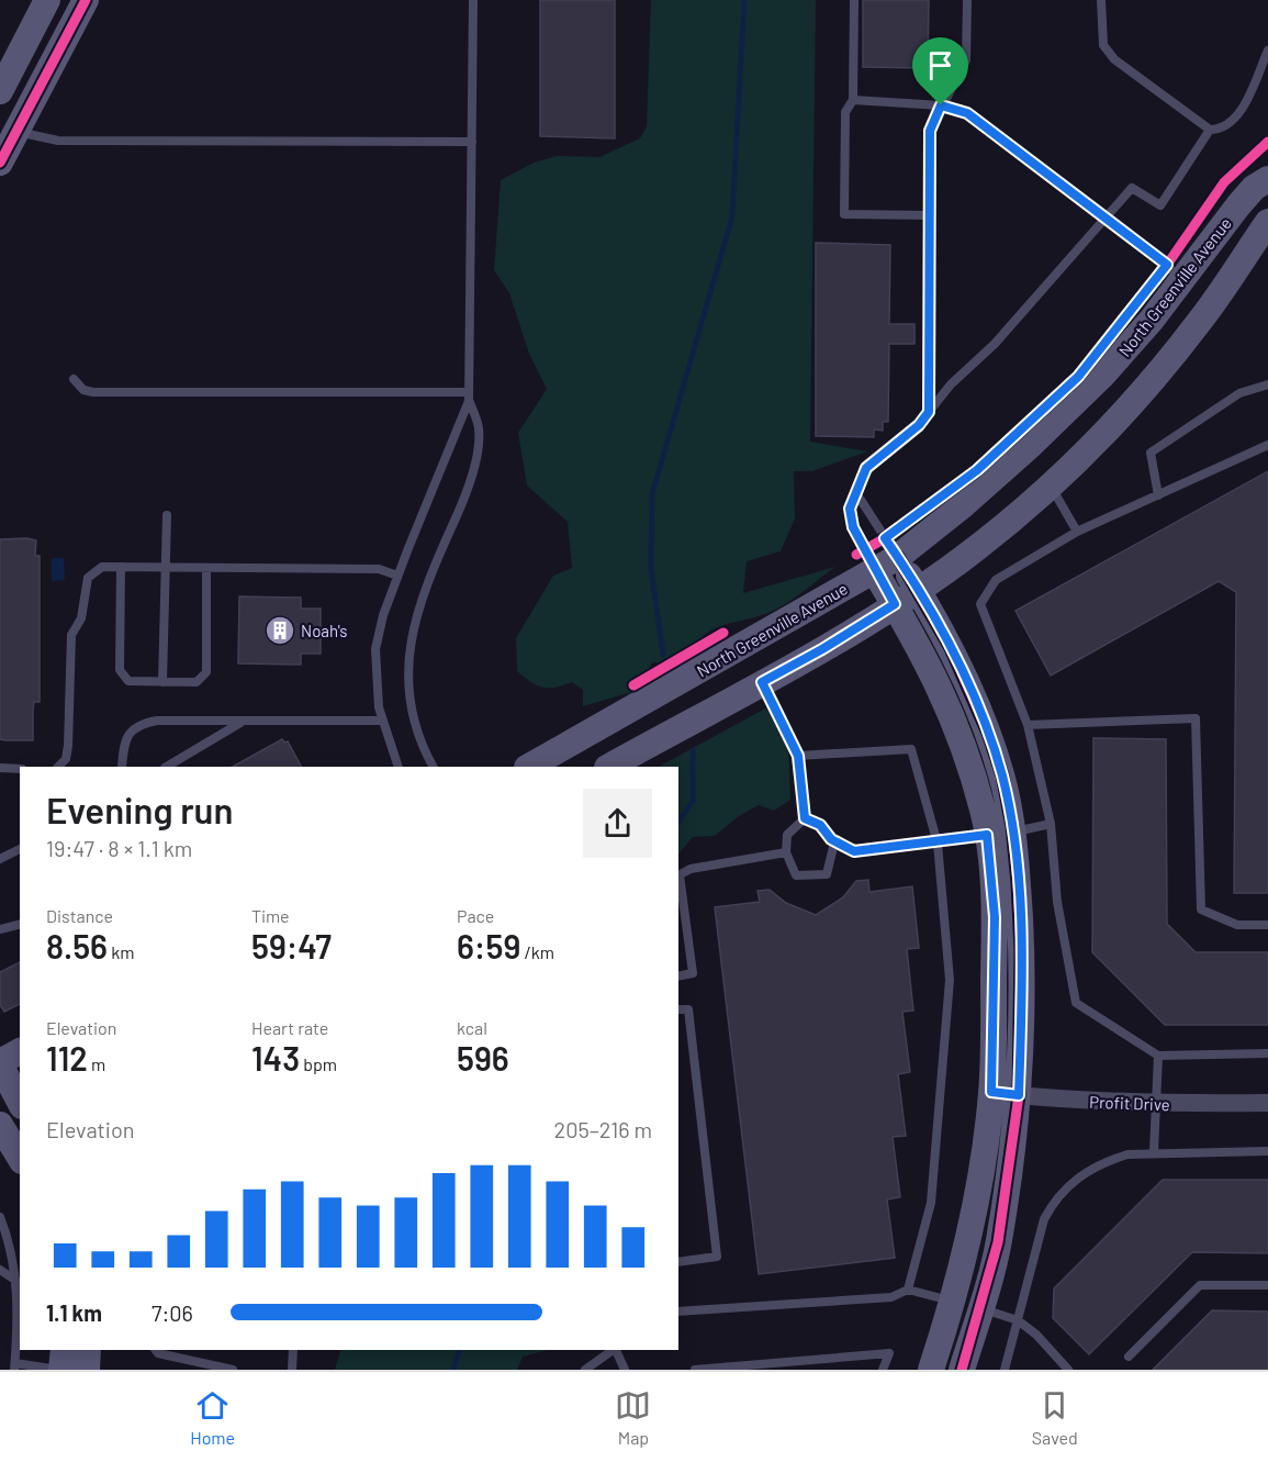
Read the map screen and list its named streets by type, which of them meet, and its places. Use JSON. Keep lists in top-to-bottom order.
{
  "streets": {
    "street": ["North Greenville Avenue", "Profit Drive"]
  },
  "places": {
    "building": ["Noah's"]
  },
  "page": {
    "heading": ["Evening run", "19:47 · 8 × 1.1 km"],
    "stats": [
      ["Distance", "8.56 km"],
      ["Time", "59:47"],
      ["Pace", "6:59 /km"],
      ["Elevation", "112 m"],
      ["Heart rate", "143 bpm"],
      ["kcal", "596"]
    ],
    "chart": ["Elevation", "205–216 m"],
    "list": [
      {
        "name": "1.1 km",
        "note": "7:06"
      }
    ],
    "tabs": ["Home", "Map", "Saved"]
  }
}
